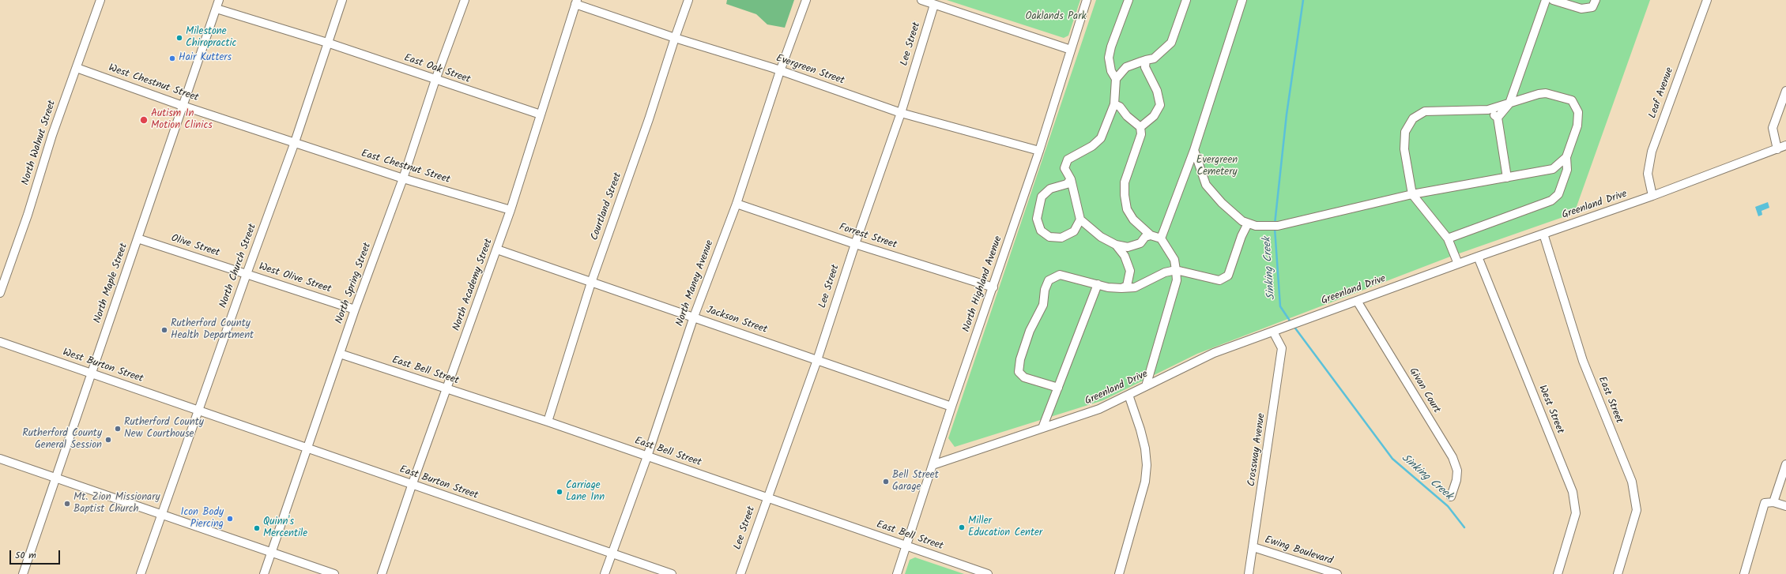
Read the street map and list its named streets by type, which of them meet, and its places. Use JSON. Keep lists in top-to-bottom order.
{
  "streets": {
    "street": [
      "Lee Street",
      "East Oak Street",
      "Evergreen Street",
      "West Chestnut Street",
      "Leaf Avenue",
      "North Walnut Street",
      "East Chestnut Street",
      "Greenland Drive",
      "Courtland Street",
      "Forrest Street",
      "Olive Street",
      "North Church Street",
      "West Olive Street",
      "North Maple Street",
      "North Spring Street",
      "North Maney Avenue",
      "North Highland Avenue",
      "North Academy Street",
      "Jackson Street",
      "West Burton Street",
      "East Bell Street",
      "Givan Court",
      "East Street",
      "West Street",
      "Crossway Avenue",
      "East Burton Street",
      "Ewing Boulevard"
    ]
  },
  "crossings": [
    ["Lee Street", "Evergreen Street"],
    ["Lee Street", "Forrest Street"],
    ["Lee Street", "Jackson Street"],
    ["Lee Street", "East Bell Street"],
    ["East Oak Street", "North Church Street"],
    ["East Oak Street", "North Maple Street"],
    ["East Oak Street", "North Spring Street"],
    ["East Oak Street", "North Academy Street"],
    ["Evergreen Street", "Courtland Street"],
    ["Evergreen Street", "North Maney Avenue"],
    ["Evergreen Street", "North Highland Avenue"],
    ["Evergreen Street", "North Academy Street"],
    ["West Chestnut Street", "North Walnut Street"],
    ["West Chestnut Street", "East Chestnut Street"],
    ["West Chestnut Street", "North Church Street"],
    ["West Chestnut Street", "North Maple Street"],
    ["Leaf Avenue", "Greenland Drive"],
    ["East Chestnut Street", "North Church Street"],
    ["East Chestnut Street", "North Spring Street"],
    ["East Chestnut Street", "North Academy Street"],
    ["Greenland Drive", "North Highland Avenue"],
    ["Greenland Drive", "Givan Court"],
    ["Greenland Drive", "East Street"],
    ["Greenland Drive", "West Street"],
    ["Greenland Drive", "Crossway Avenue"],
    ["Courtland Street", "Jackson Street"],
    ["Courtland Street", "East Bell Street"],
    ["Forrest Street", "North Maney Avenue"],
    ["Forrest Street", "North Highland Avenue"],
    ["Olive Street", "North Church Street"],
    ["Olive Street", "West Olive Street"],
    ["Olive Street", "North Maple Street"],
    ["North Church Street", "West Olive Street"],
    ["North Church Street", "West Burton Street"],
    ["North Church Street", "East Burton Street"],
    ["West Olive Street", "North Spring Street"],
    ["North Maple Street", "West Burton Street"],
    ["North Spring Street", "East Bell Street"],
    ["North Spring Street", "East Burton Street"],
    ["North Maney Avenue", "Jackson Street"],
    ["North Maney Avenue", "East Bell Street"],
    ["North Maney Avenue", "East Burton Street"],
    ["North Highland Avenue", "Jackson Street"],
    ["North Highland Avenue", "East Bell Street"],
    ["North Academy Street", "Jackson Street"],
    ["North Academy Street", "East Bell Street"],
    ["North Academy Street", "East Burton Street"],
    ["West Burton Street", "East Burton Street"],
    ["Crossway Avenue", "Ewing Boulevard"]
  ],
  "water": ["Sinking Creek"],
  "parks": ["Oaklands Park", "Evergreen Cemetery"],
  "places": [
    "Milestone Chiropractic",
    "Hair Kutters",
    "Autism In Motion Clinics",
    "Rutherford County Health Department",
    "Rutherford County New Courthouse",
    "Rutherford County General Session",
    "Bell Street Garage",
    "Carriage Lane Inn",
    "Mt. Zion Missionary Baptist Church",
    "Icon Body Piercing",
    "Miller Education Center",
    "Quinn's Mercentile"
  ],
  "scale_bar": "50 m"
}
